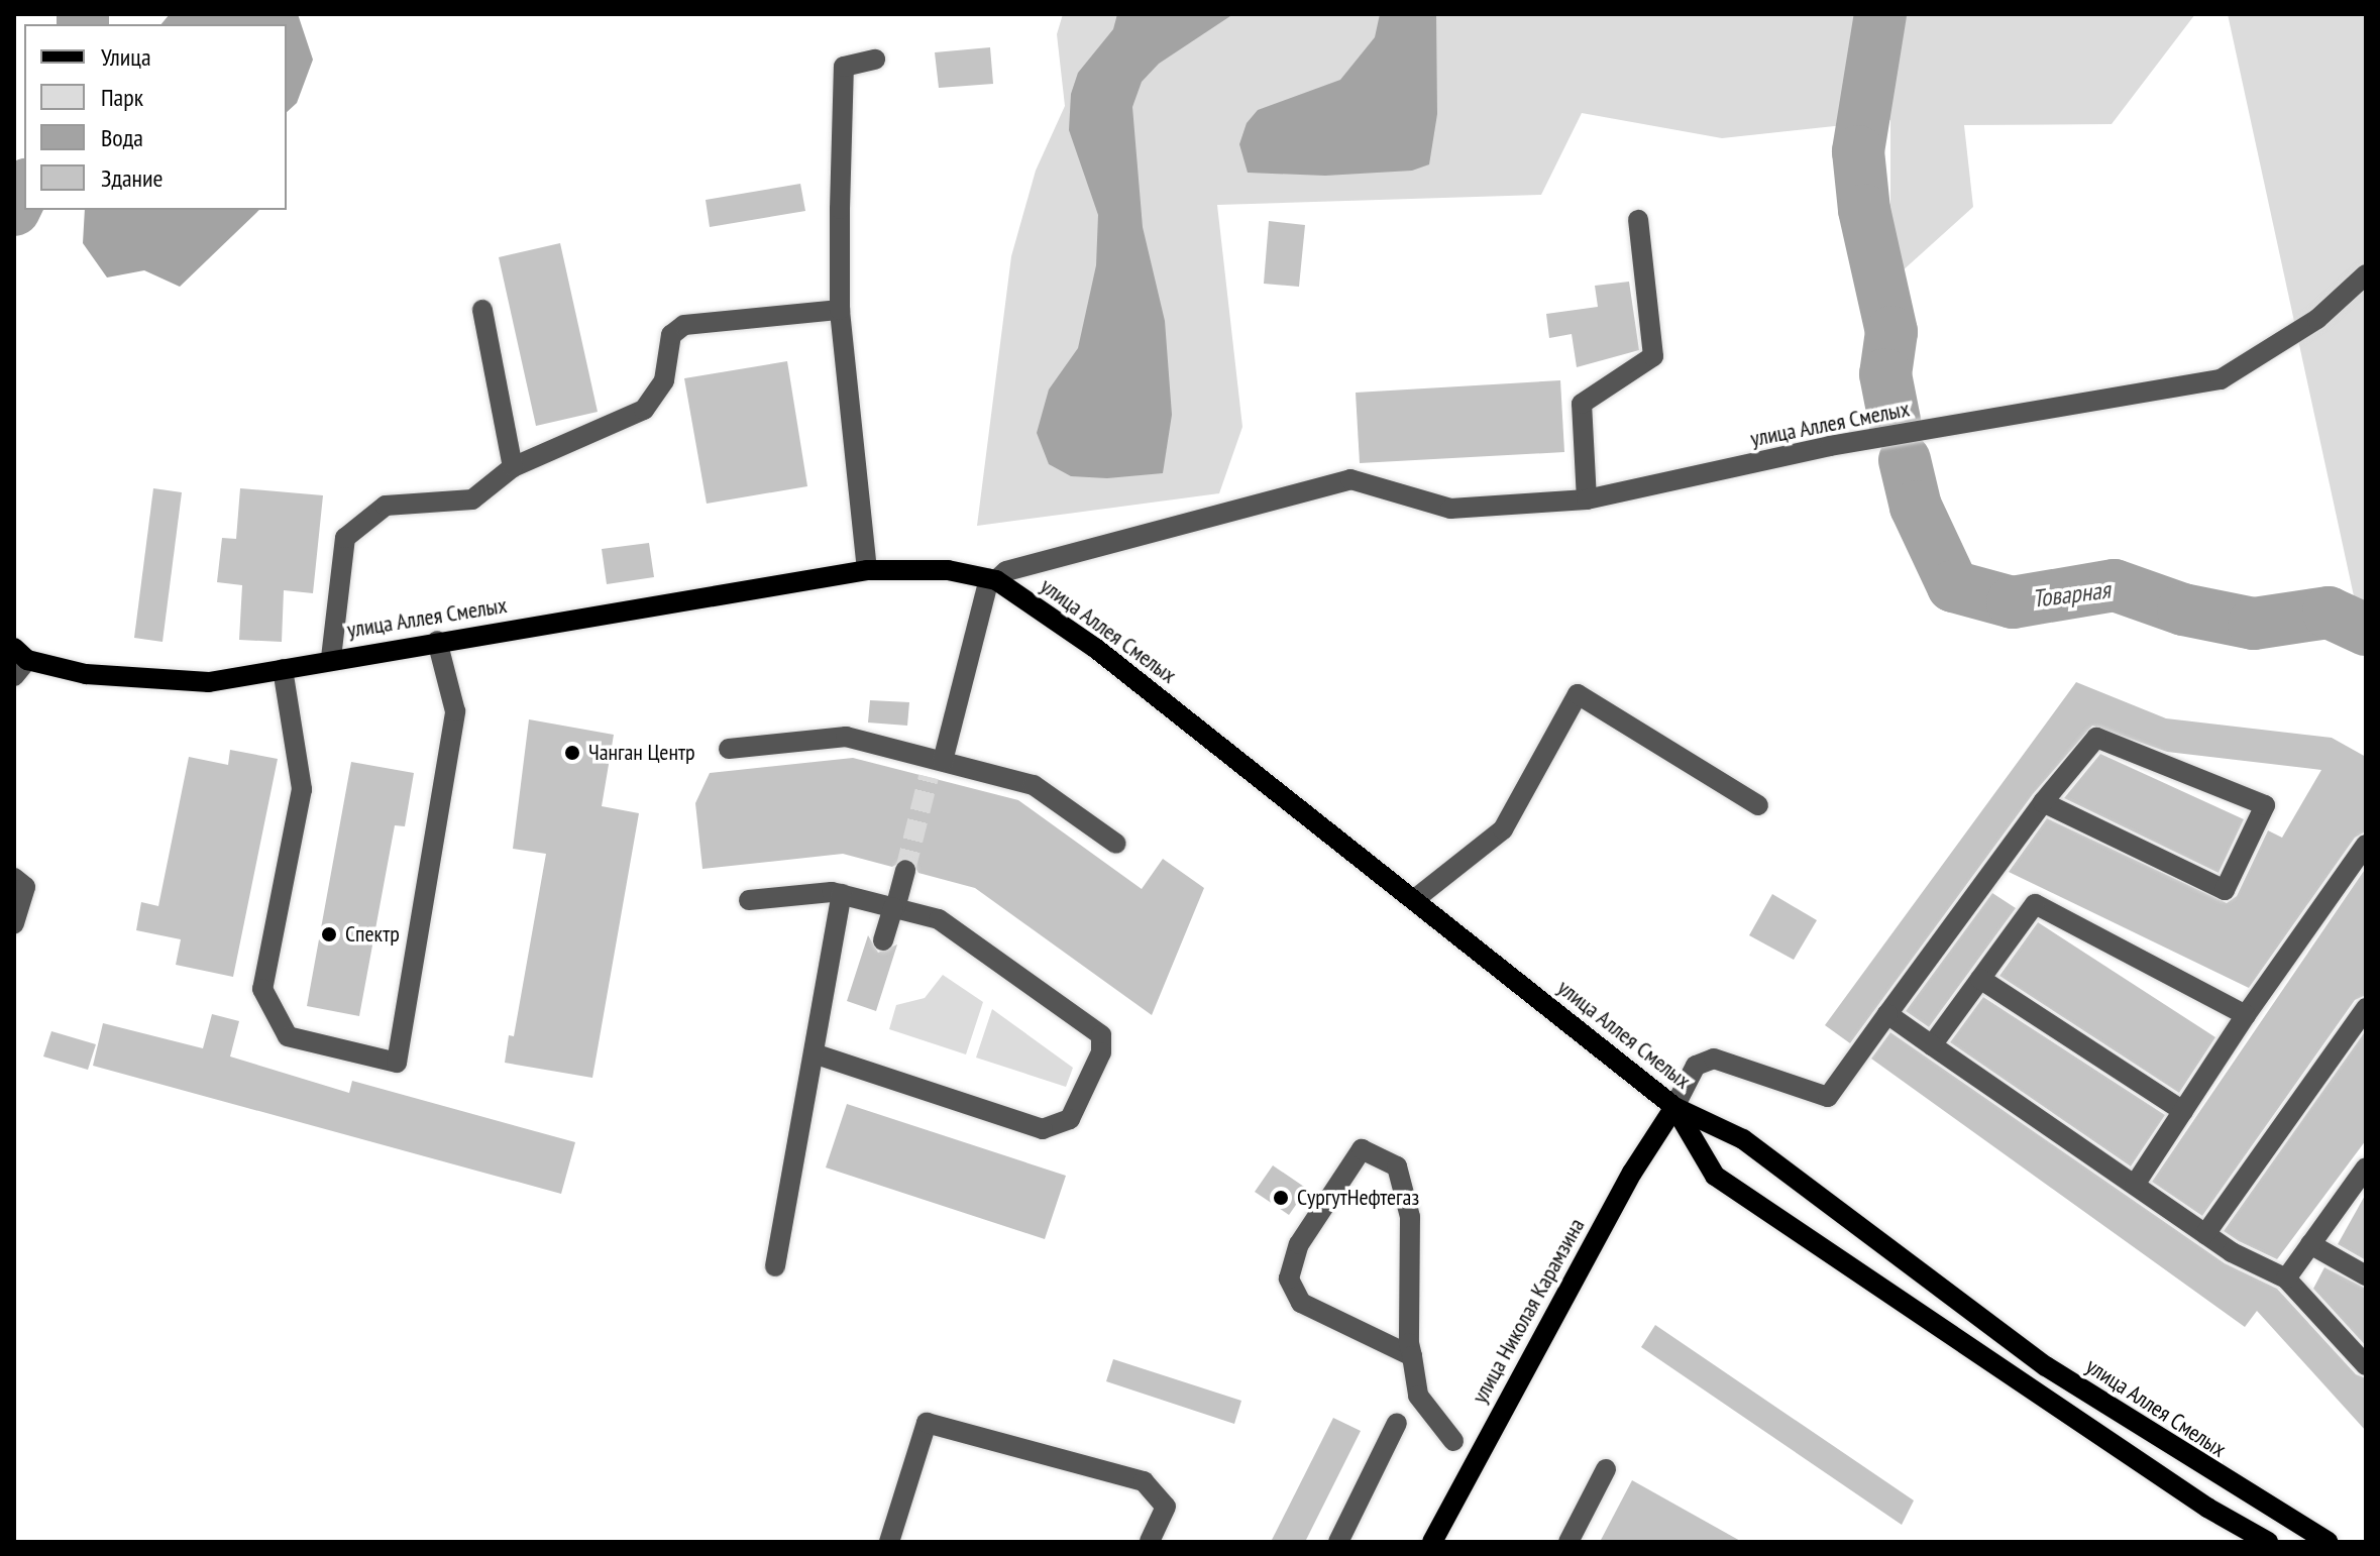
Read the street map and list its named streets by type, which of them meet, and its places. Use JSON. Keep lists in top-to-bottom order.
{
  "streets": {
    "main road": ["улица Аллея Смелых", "улица Николая Карамзина"]
  },
  "crossings": [
    ["улица Аллея Смелых", "улица Николая Карамзина"]
  ],
  "water": ["Товарная"],
  "places": ["Чанган Центр", "Спектр", "СургутНефтегаз"],
  "legend": [
    "Улица",
    "Парк",
    "Вода",
    "Здание"
  ]
}
